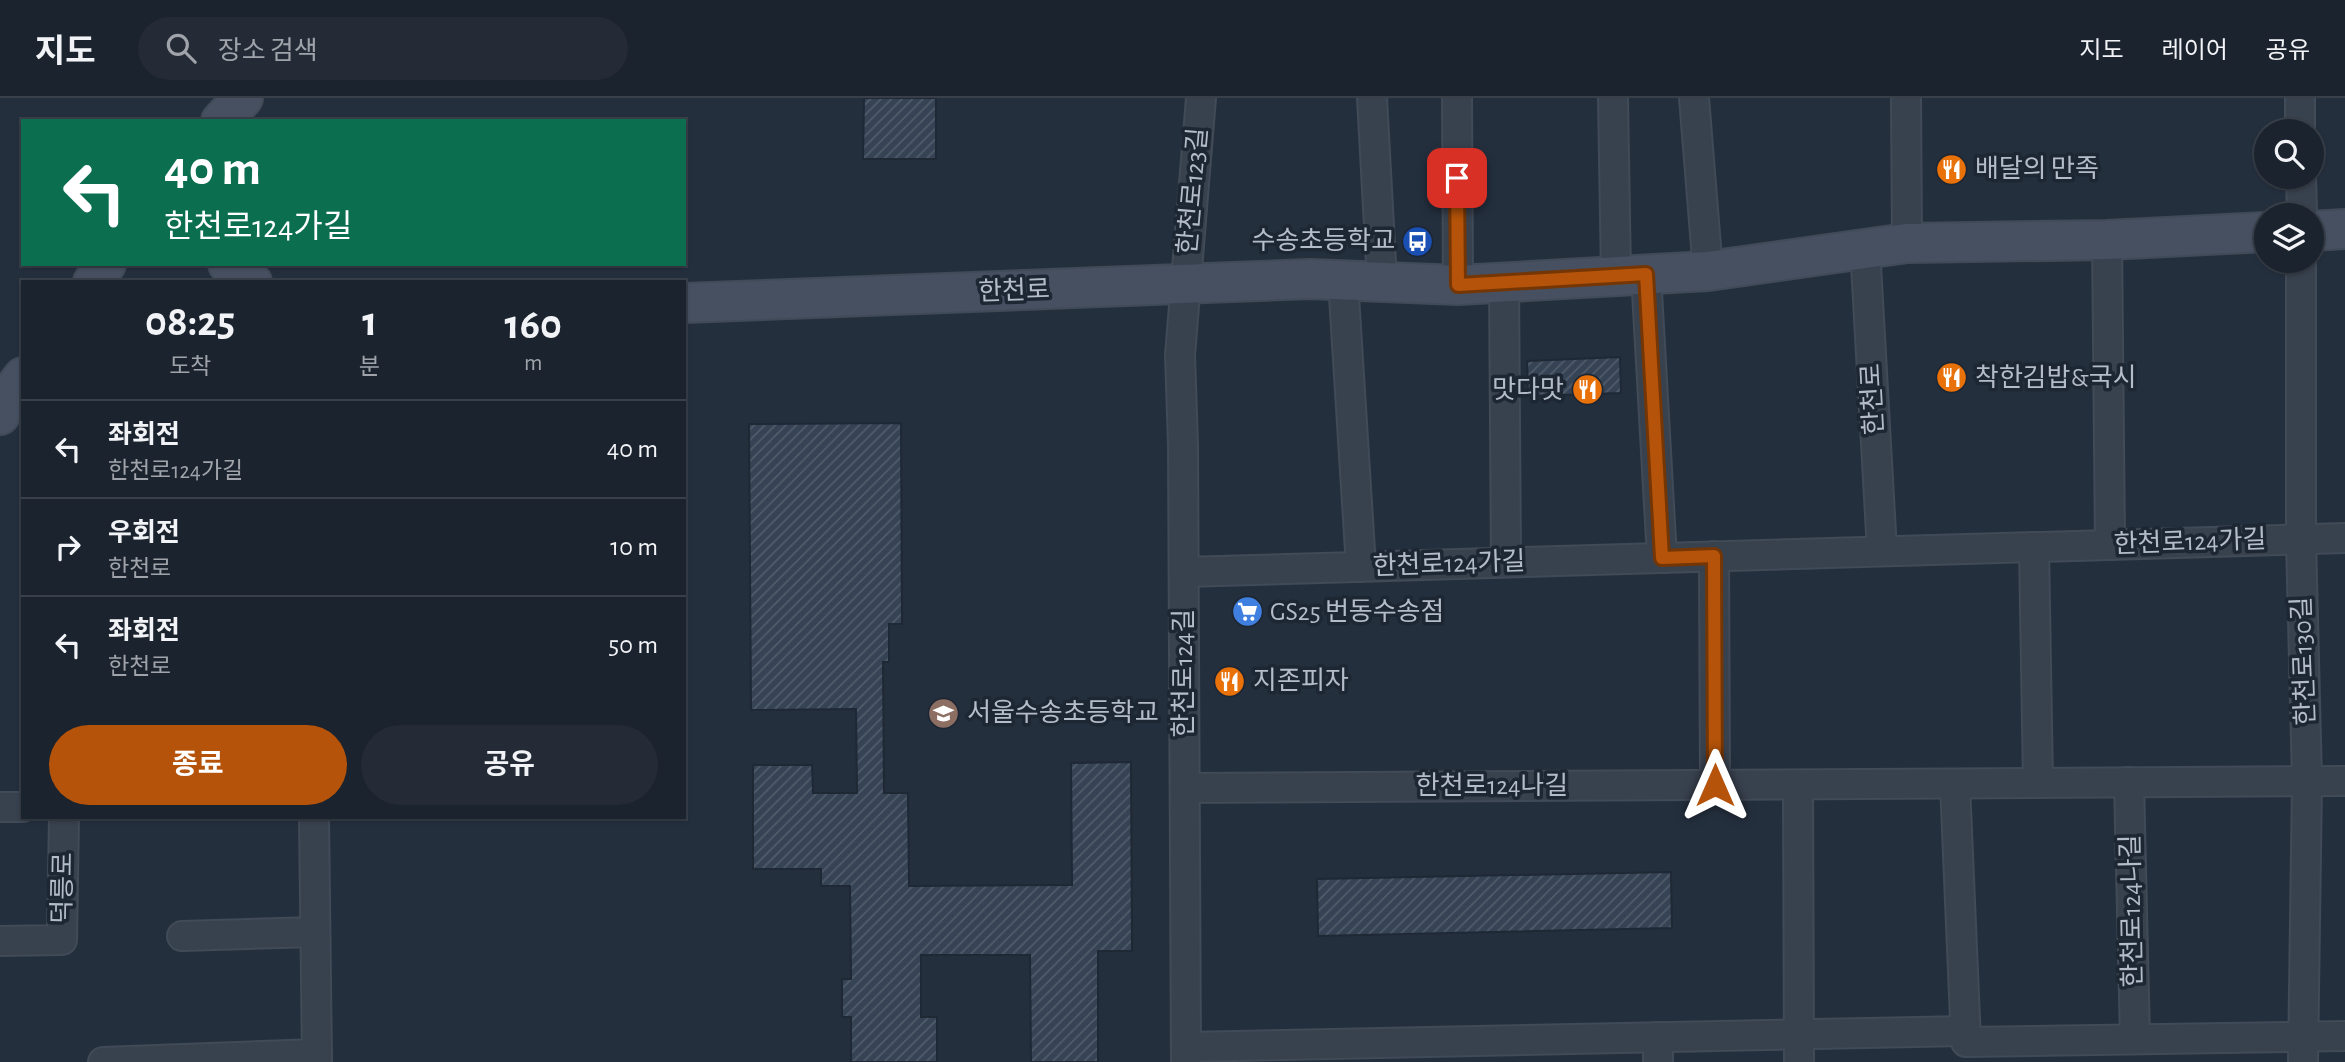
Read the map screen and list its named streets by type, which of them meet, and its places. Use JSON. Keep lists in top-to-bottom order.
{
  "streets": {
    "main road": ["한천로"],
    "street": [
      "한천로123길",
      "한천로124가길",
      "한천로130길",
      "한천로124길",
      "한천로124나길",
      "덕릉로"
    ]
  },
  "crossings": [
    ["한천로123길", "한천로"],
    ["한천로123길", "한천로124길"],
    ["한천로", "한천로124가길"],
    ["한천로", "한천로124길"],
    ["한천로124가길", "한천로130길"],
    ["한천로124가길", "한천로124길"],
    ["한천로130길", "한천로124나길"],
    ["한천로124길", "한천로124나길"]
  ],
  "places": {
    "restaurant": [
      "배달의 만족",
      "착한김밥&국시",
      "맛다맛",
      "지존피자"
    ],
    "bus stop": ["수송초등학교"],
    "supermarket": ["GS25 번동수송점"],
    "school or university": ["서울수송초등학교"]
  },
  "page": {
    "header": "지도",
    "search": "장소 검색",
    "nav": ["지도", "레이어", "공유"],
    "turn": ["40 m", "한천로124가길"],
    "eta": [
      "08:25",
      "도착",
      "1",
      "분",
      "160",
      "m"
    ],
    "list": [
      {
        "name": "좌회전",
        "note": "한천로124가길",
        "value": "40 m"
      },
      {
        "name": "우회전",
        "note": "한천로",
        "value": "10 m"
      },
      {
        "name": "좌회전",
        "note": "한천로",
        "value": "50 m"
      }
    ],
    "buttons": ["종료", "공유"]
  }
}
